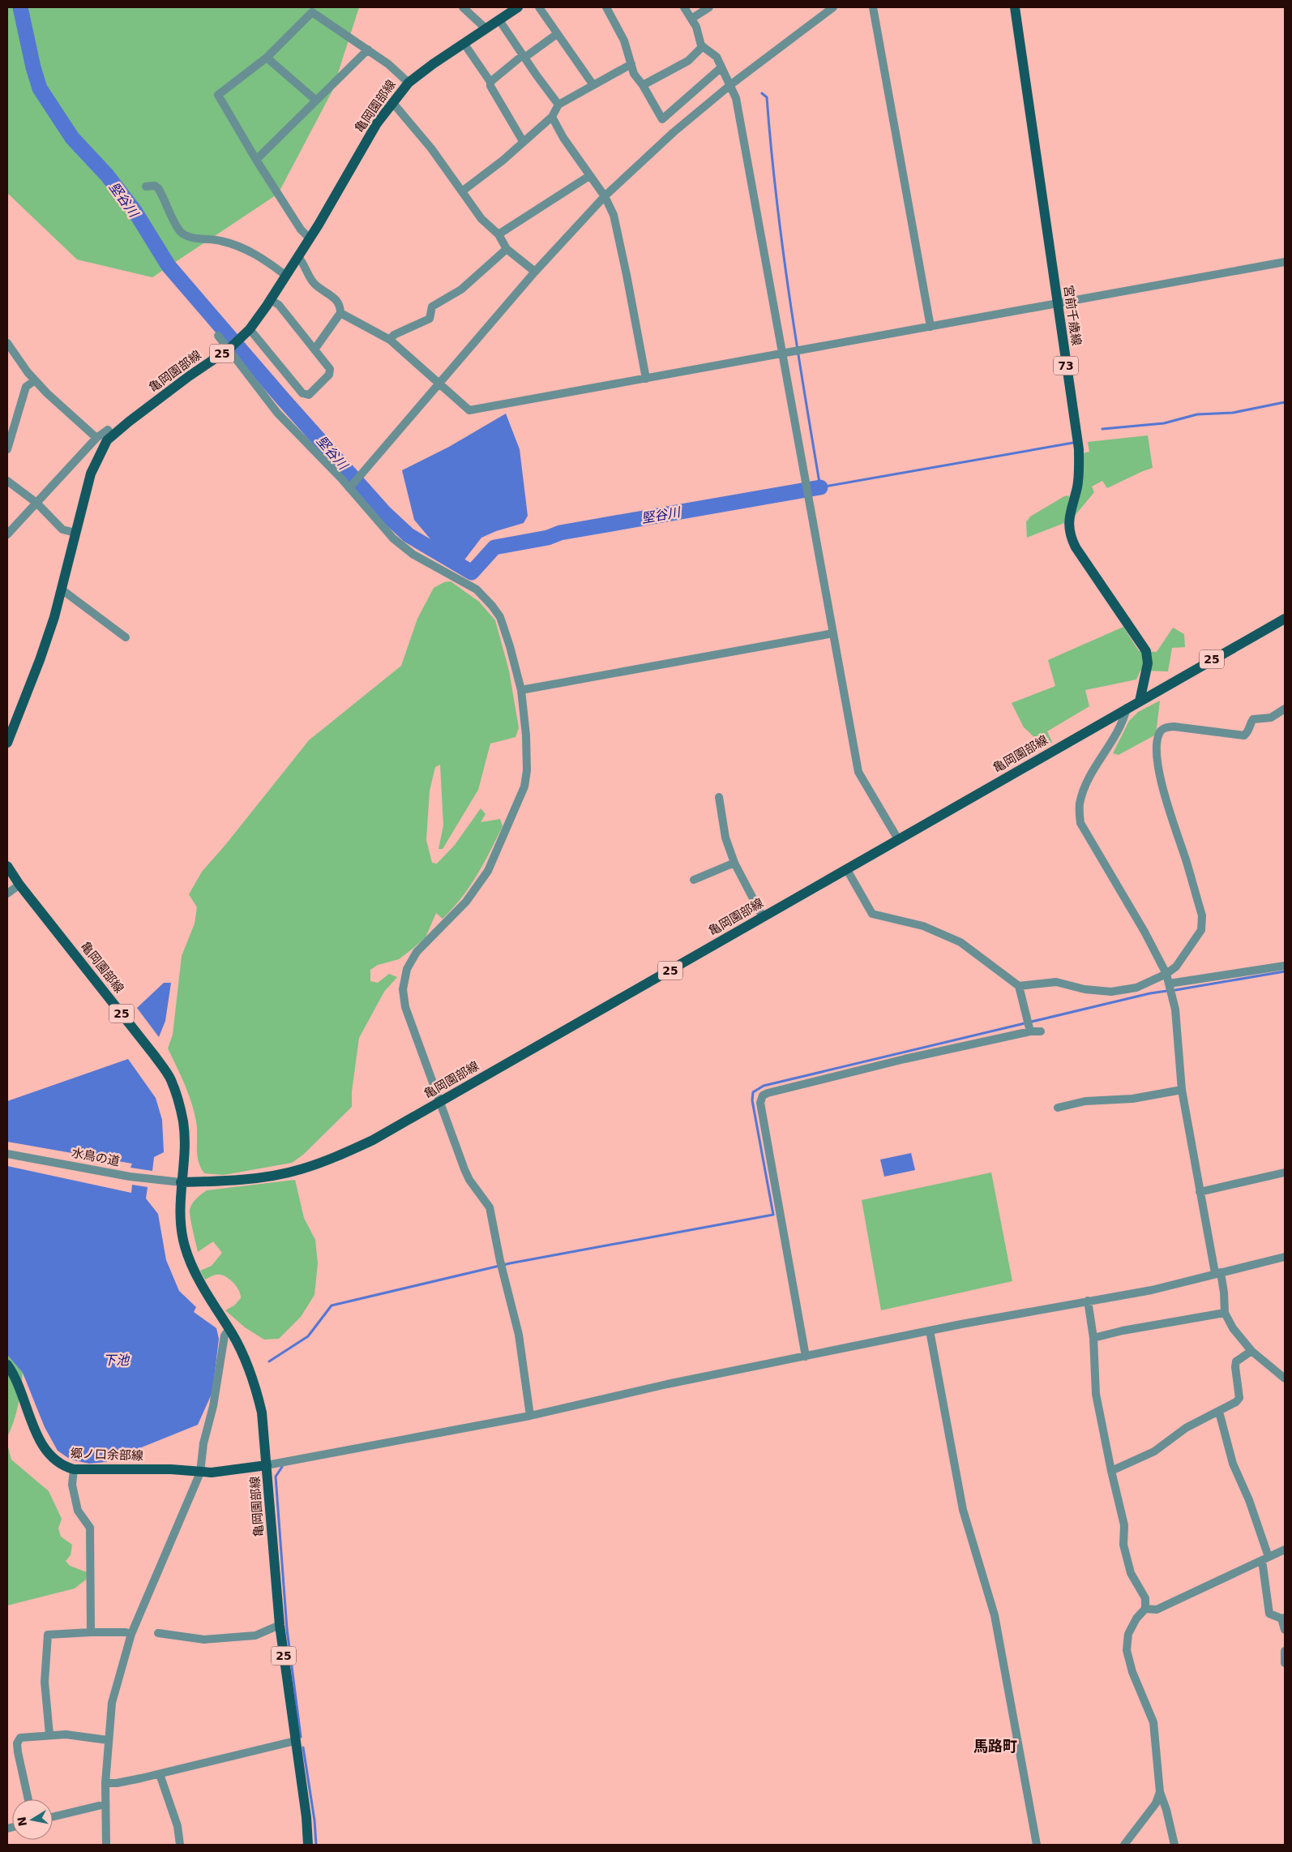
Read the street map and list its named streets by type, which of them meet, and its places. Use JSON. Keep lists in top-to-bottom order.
{
  "streets": {
    "main road": [
      "亀岡園部線",
      "宮前千歳線",
      "25",
      "73",
      "郷ノ口余部線"
    ],
    "street": ["水鳥の道"]
  },
  "crossings": [
    ["亀岡園部線", "宮前千歳線"],
    ["亀岡園部線", "水鳥の道"],
    ["亀岡園部線", "郷ノ口余部線"]
  ],
  "districts": ["馬路町"],
  "water": ["堅谷川", "下池"],
  "north": "left"
}
